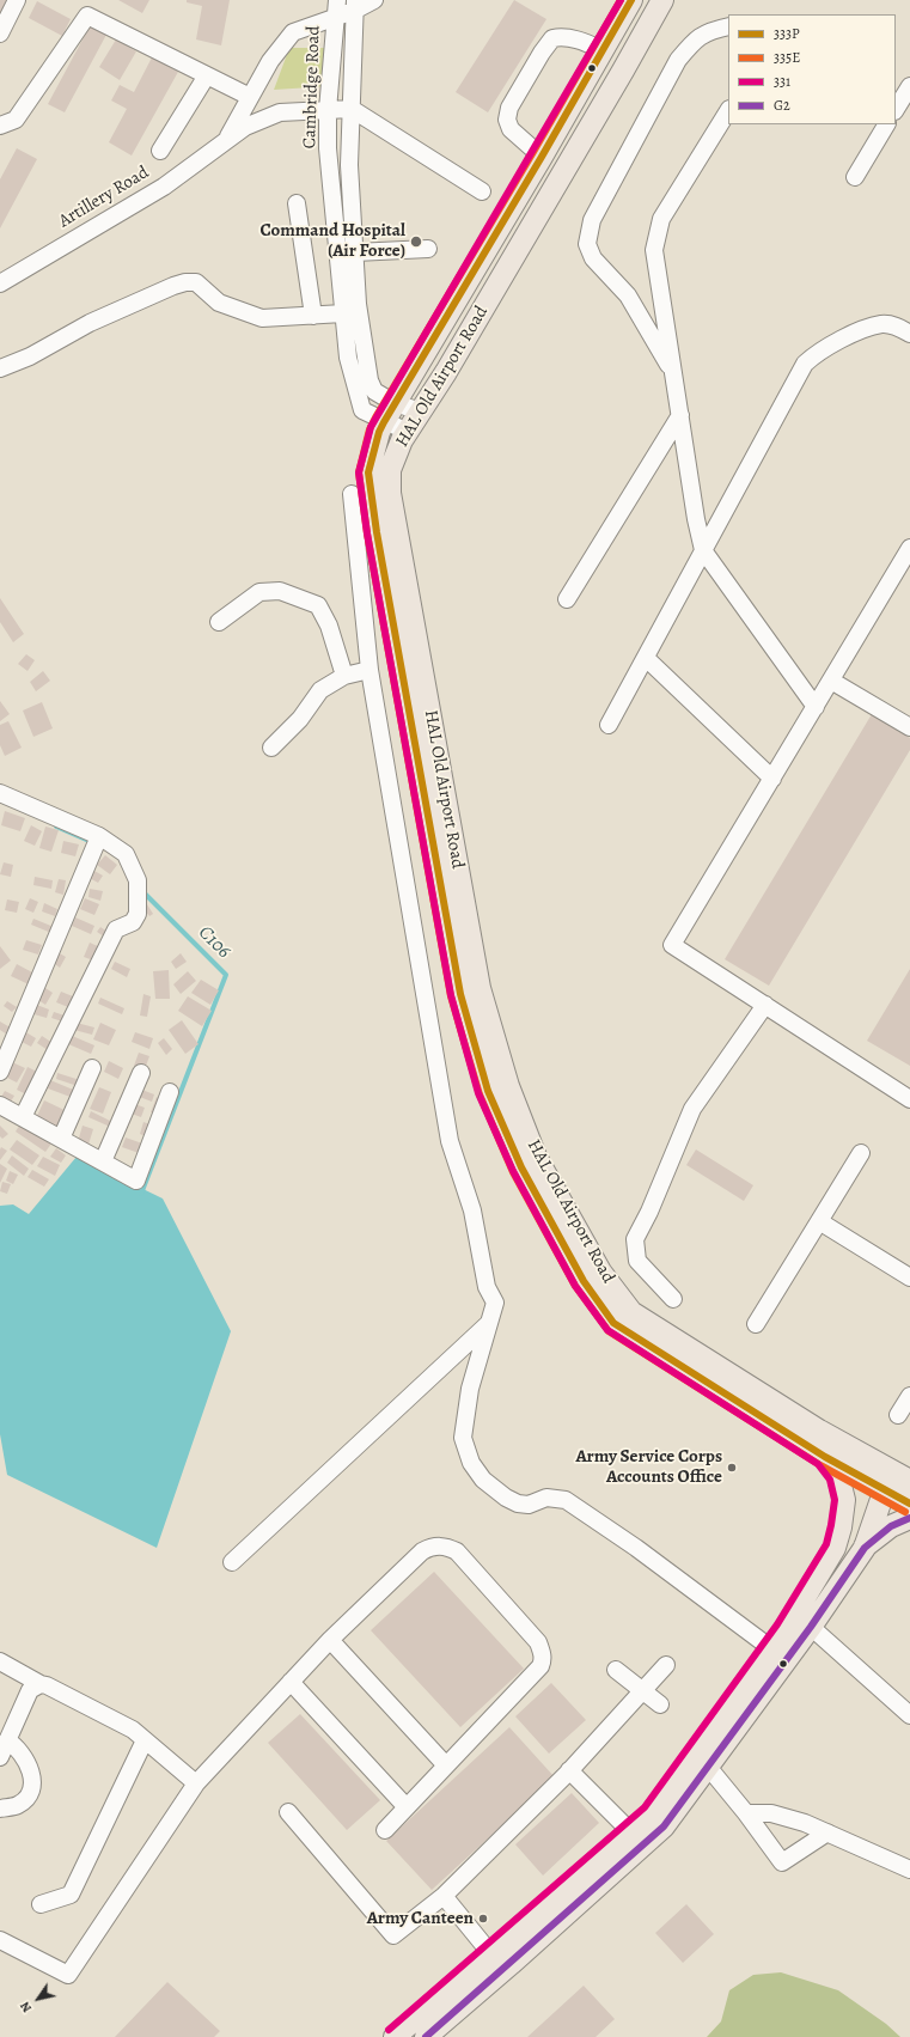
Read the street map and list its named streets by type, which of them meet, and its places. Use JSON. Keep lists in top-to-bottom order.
{
  "streets": {
    "main road": ["HAL Old Airport Road"],
    "street": ["Cambridge Road", "Artillery Road"]
  },
  "crossings": [
    ["Cambridge Road", "Artillery Road"],
    ["Cambridge Road", "HAL Old Airport Road"]
  ],
  "water": ["C106"],
  "places": ["Command Hospital (Air Force)", "Army Service Corps Accounts Office", "Army Canteen"],
  "lines": [
    "transit line 333P",
    "transit line 335E",
    "transit line 331",
    "transit line G2"
  ],
  "legend": [
    "333P",
    "335E",
    "331",
    "G2"
  ],
  "north": "bottom left"
}
